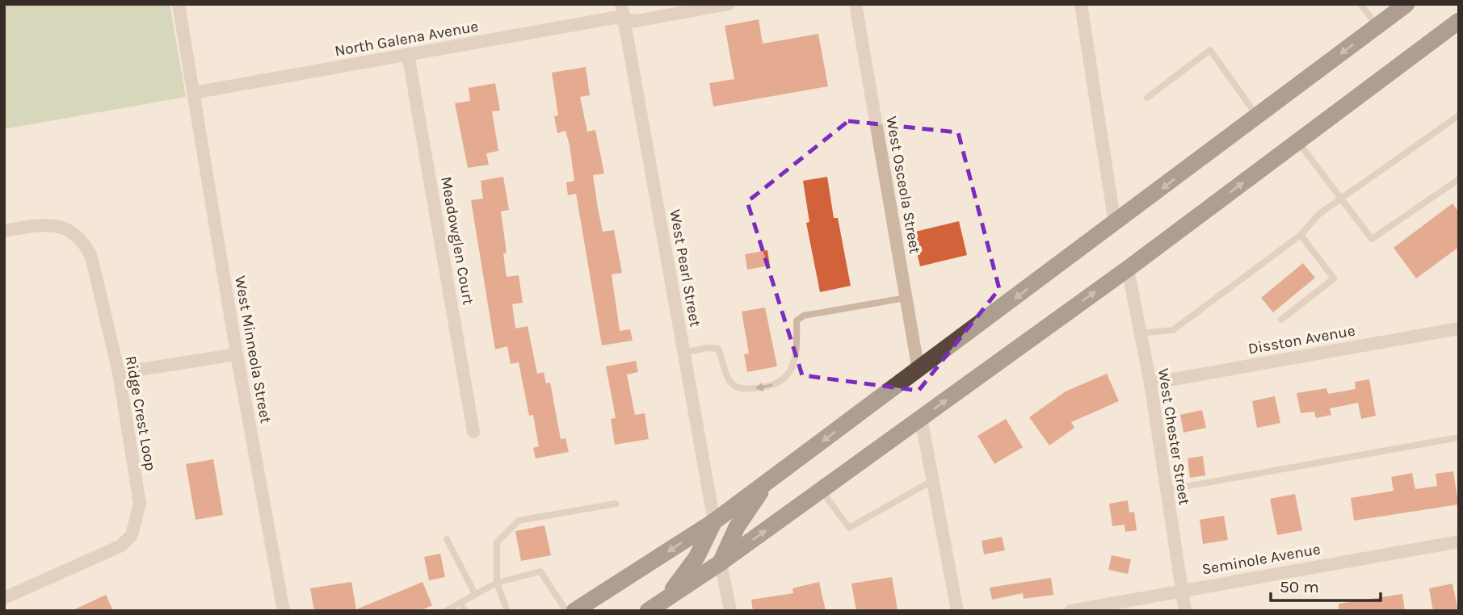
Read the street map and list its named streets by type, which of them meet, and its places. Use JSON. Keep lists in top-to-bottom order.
{
  "streets": {
    "street": [
      "North Galena Avenue",
      "West Osceola Street",
      "Meadowglen Court",
      "West Pearl Street",
      "Disston Avenue",
      "West Minneola Street",
      "Ridge Crest Loop",
      "West Chester Street",
      "Seminole Avenue"
    ]
  },
  "crossings": [
    ["North Galena Avenue", "Meadowglen Court"],
    ["North Galena Avenue", "West Pearl Street"],
    ["North Galena Avenue", "West Minneola Street"],
    ["Disston Avenue", "West Chester Street"],
    ["West Chester Street", "Seminole Avenue"]
  ],
  "scale_bar": "50 m"
}
